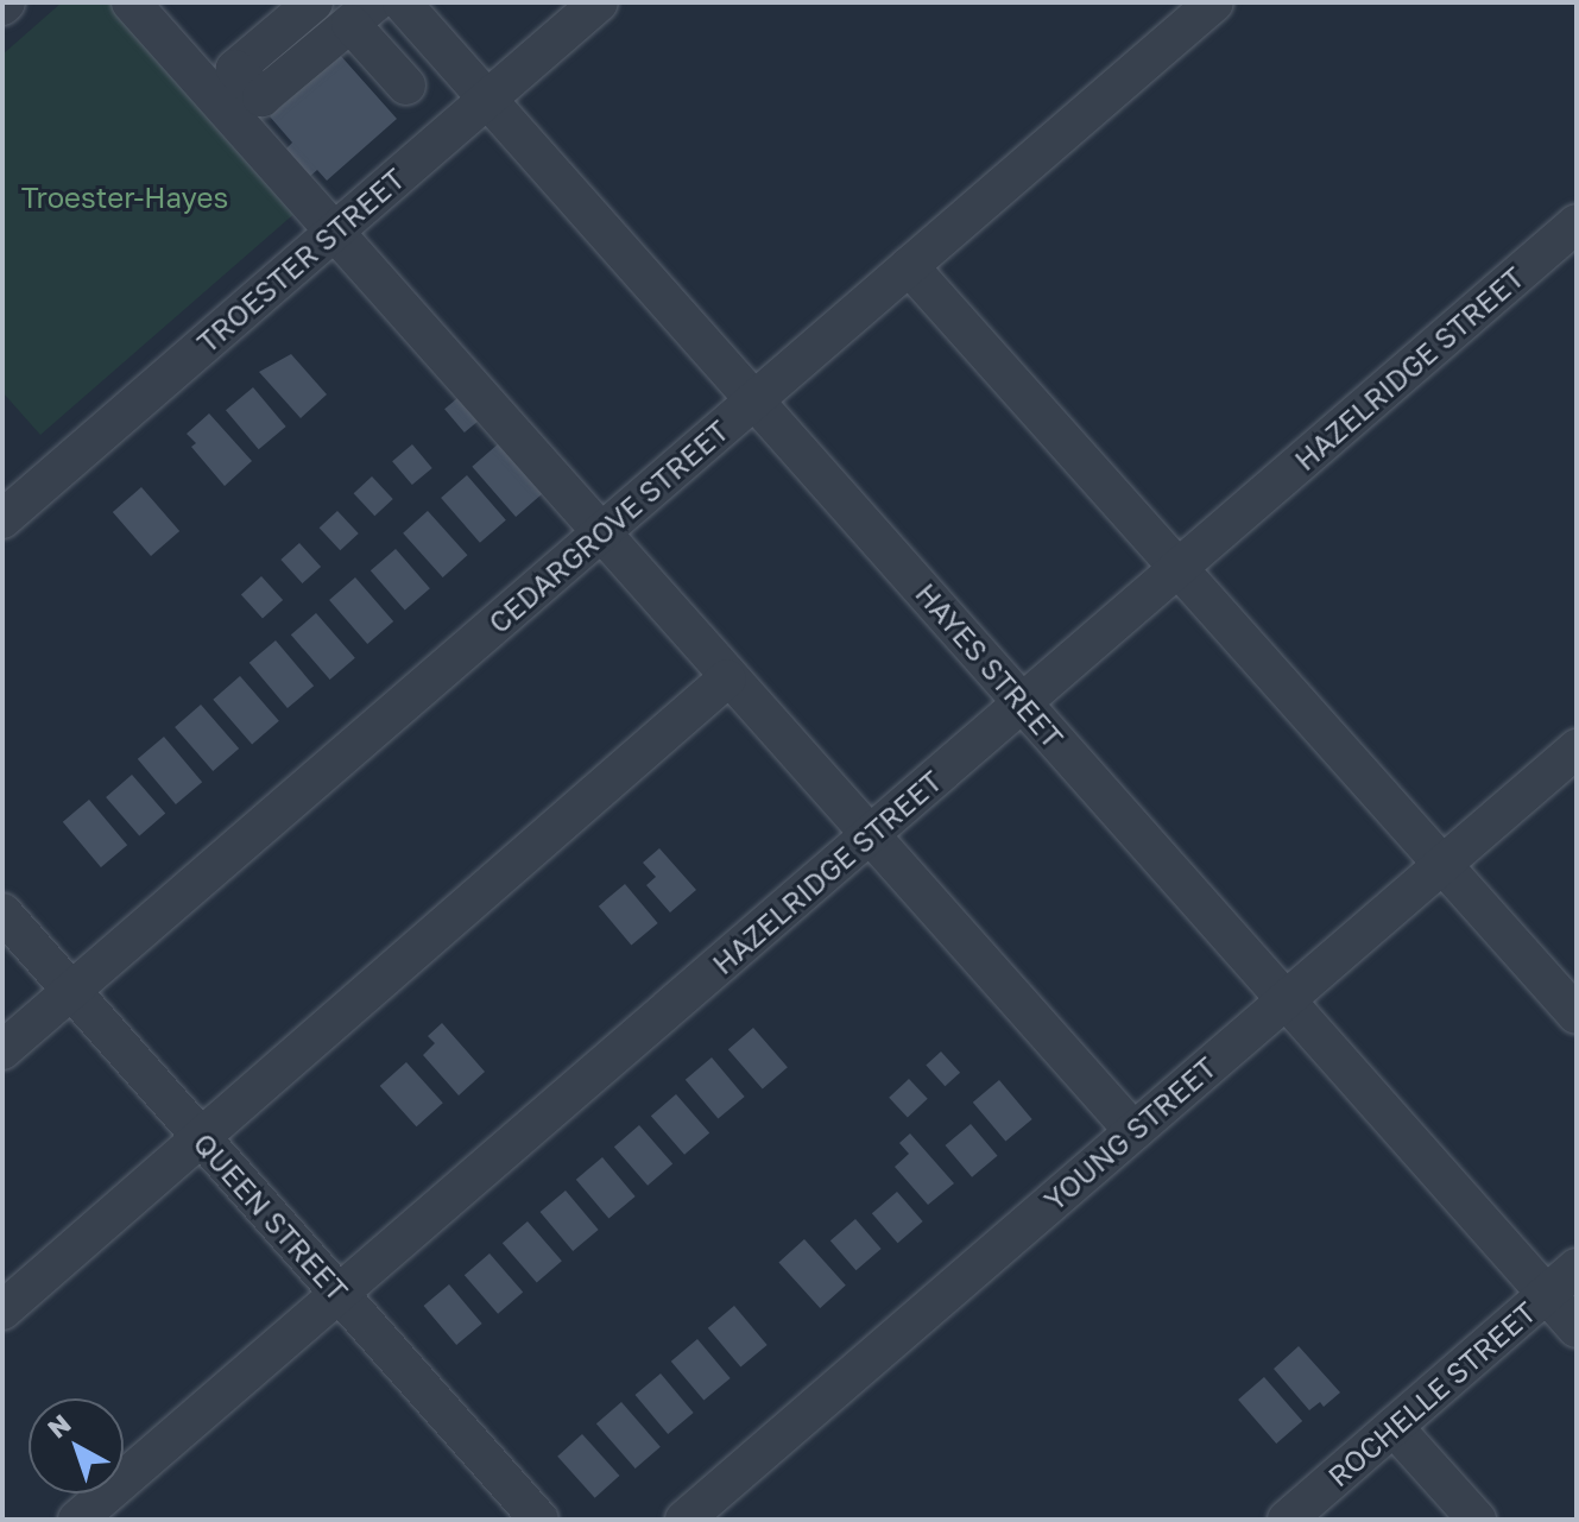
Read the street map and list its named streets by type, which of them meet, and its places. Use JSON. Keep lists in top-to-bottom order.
{
  "streets": {
    "street": [
      "TROESTER STREET",
      "HAZELRIDGE STREET",
      "CEDARGROVE STREET",
      "HAYES STREET",
      "YOUNG STREET",
      "QUEEN STREET",
      "ROCHELLE STREET"
    ]
  },
  "crossings": [
    ["TROESTER STREET", "HAYES STREET"],
    ["HAZELRIDGE STREET", "HAYES STREET"],
    ["HAZELRIDGE STREET", "QUEEN STREET"],
    ["CEDARGROVE STREET", "HAYES STREET"],
    ["CEDARGROVE STREET", "QUEEN STREET"],
    ["HAYES STREET", "YOUNG STREET"],
    ["HAYES STREET", "ROCHELLE STREET"]
  ],
  "parks": ["Troester-Hayes"],
  "north": "top left"
}
